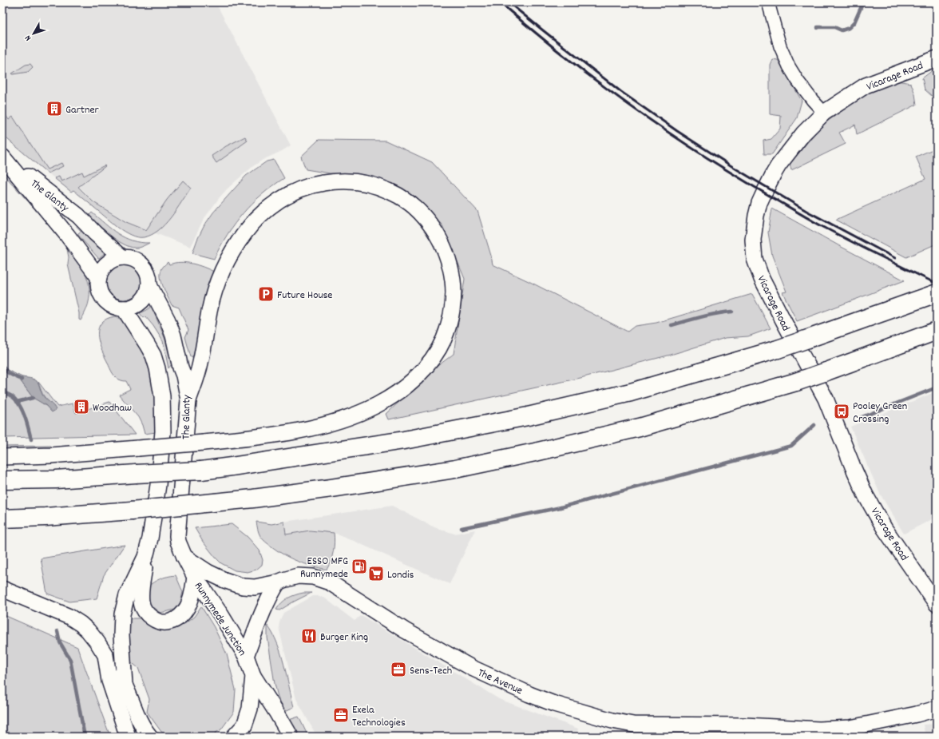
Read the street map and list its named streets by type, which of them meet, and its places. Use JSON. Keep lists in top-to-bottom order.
{
  "streets": {
    "main road": [
      "Vicarage Road",
      "The Glanty",
      "Runnymede Junction",
      "The Avenue"
    ]
  },
  "crossings": [
    ["The Glanty", "Runnymede Junction"],
    ["Runnymede Junction", "The Avenue"]
  ],
  "places": {
    "building": ["Gartner", "Woodhaw"],
    "parking": ["Future House"],
    "bus stop": ["Pooley Green Crossing"],
    "fuel station": ["ESSO MFG Runnymede"],
    "supermarket": ["Londis"],
    "restaurant": ["Burger King"],
    "office": ["Sens-Tech", "Exela Technologies"]
  },
  "north": "bottom left"
}
